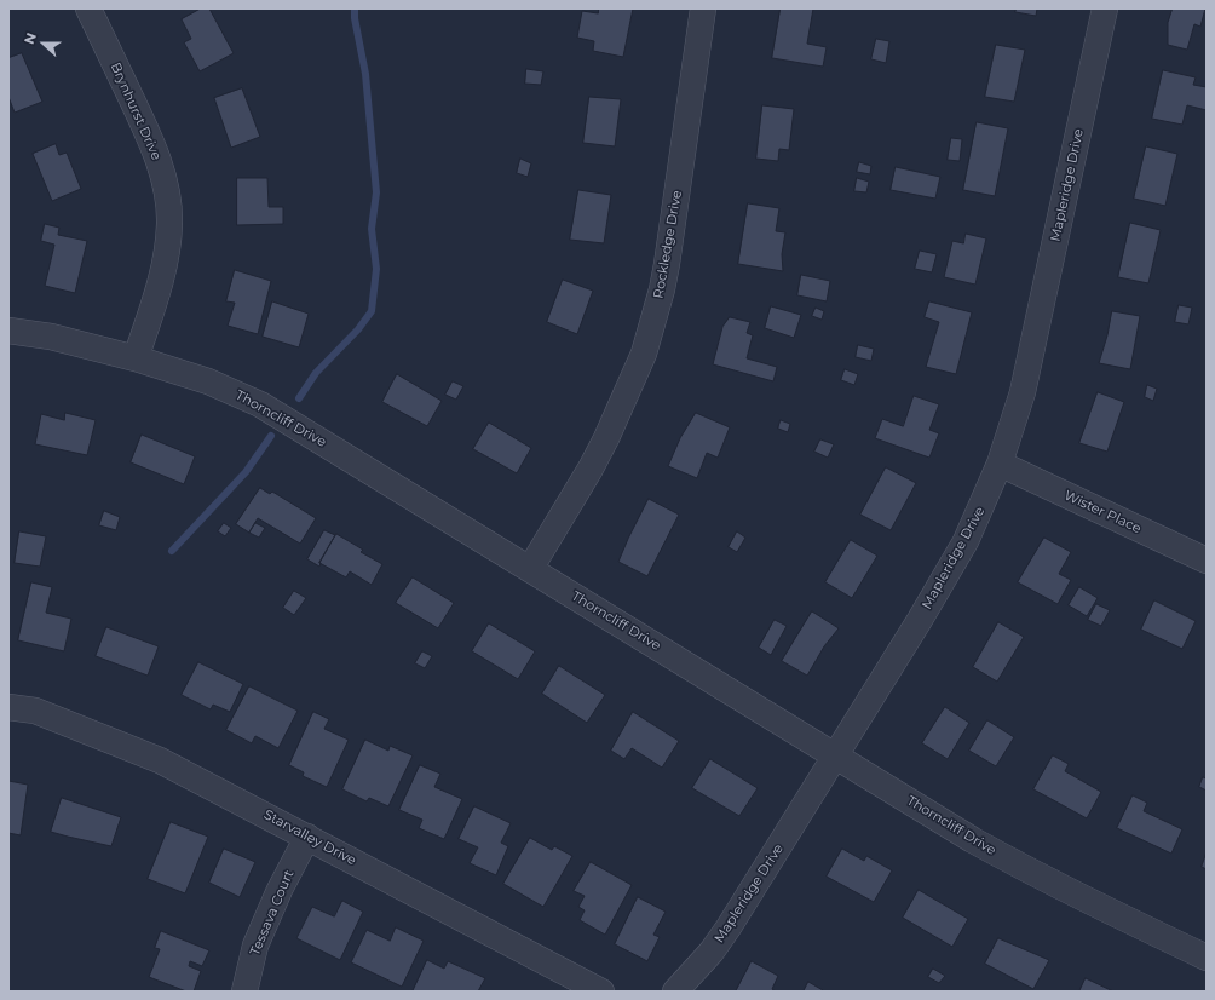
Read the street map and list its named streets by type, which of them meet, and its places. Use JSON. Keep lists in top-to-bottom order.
{
  "streets": {
    "street": [
      "Brynhurst Drive",
      "Mapleridge Drive",
      "Rockledge Drive",
      "Thorncliff Drive",
      "Wister Place",
      "Starvalley Drive",
      "Tessava Court"
    ]
  },
  "crossings": [
    ["Brynhurst Drive", "Thorncliff Drive"],
    ["Mapleridge Drive", "Thorncliff Drive"],
    ["Mapleridge Drive", "Wister Place"],
    ["Rockledge Drive", "Thorncliff Drive"],
    ["Starvalley Drive", "Tessava Court"]
  ],
  "north": "left"
}
